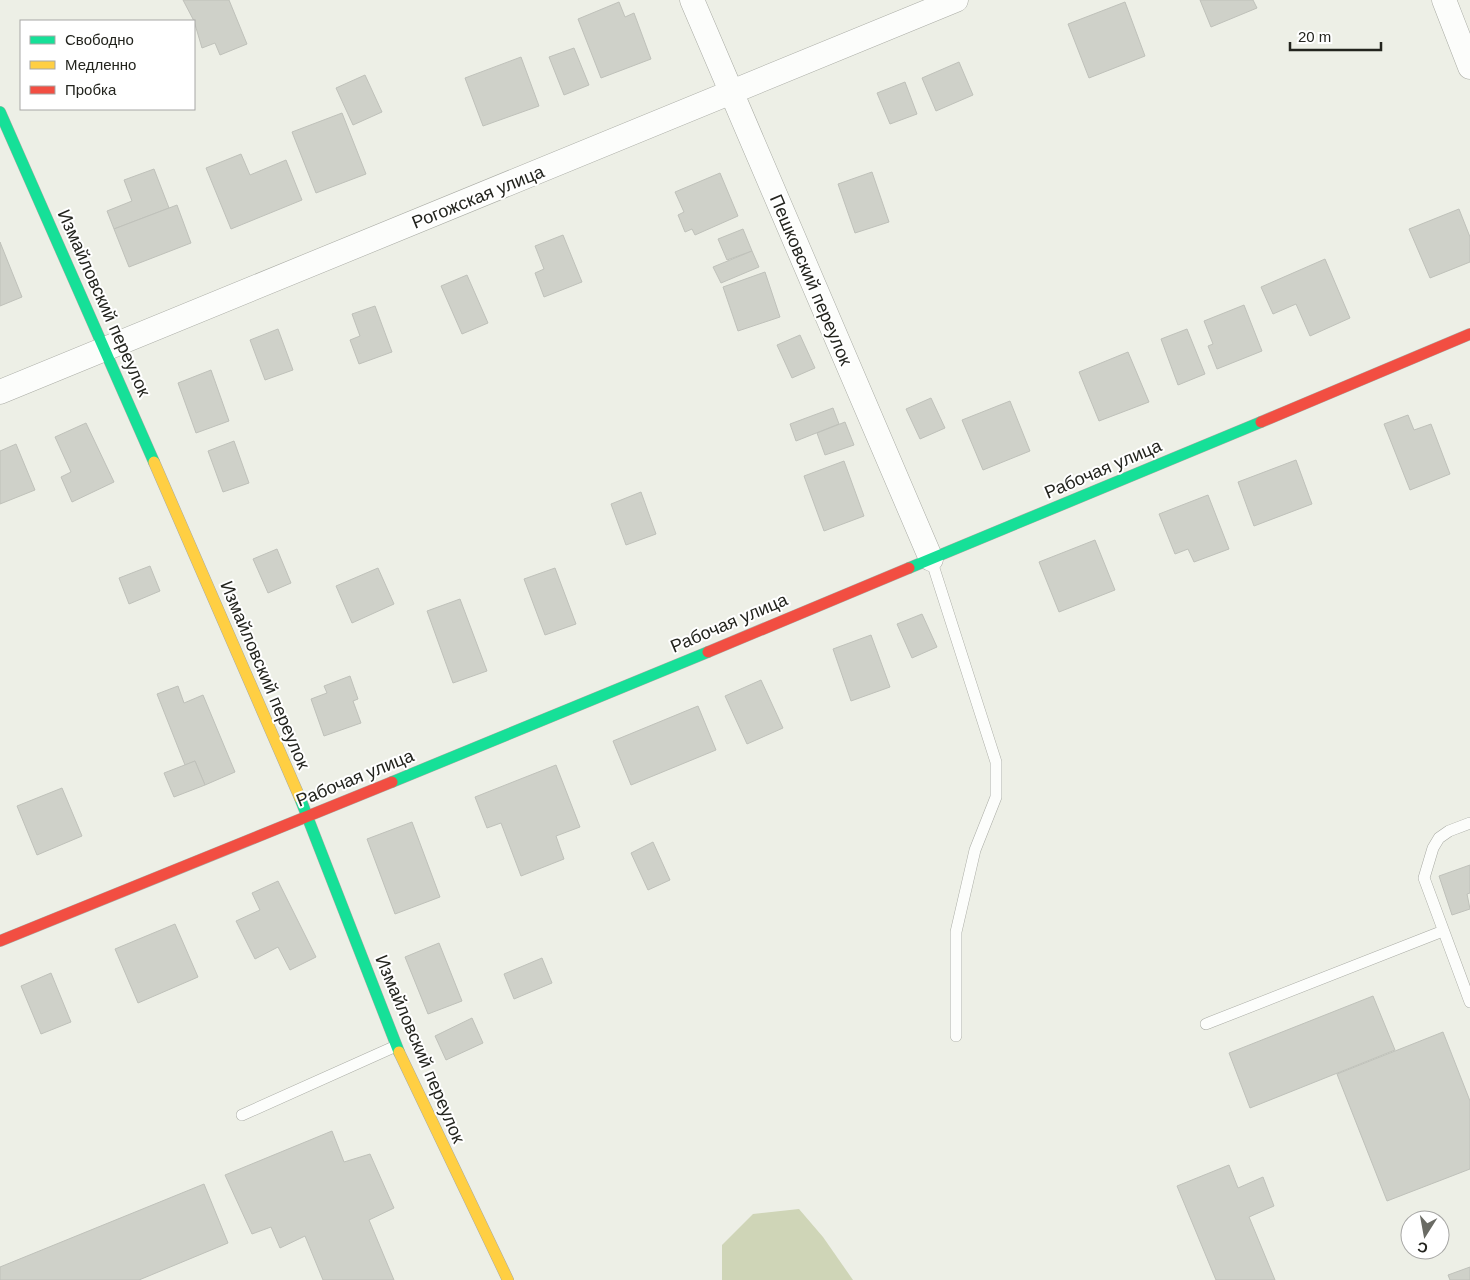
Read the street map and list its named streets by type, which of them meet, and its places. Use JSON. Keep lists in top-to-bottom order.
{
  "streets": {
    "main road": ["Измайловский переулок", "Рабочая улица"],
    "street": ["Рогожская улица", "Пешковский переулок"]
  },
  "crossings": [
    ["Рогожская улица", "Пешковский переулок"],
    ["Рогожская улица", "Измайловский переулок"],
    ["Пешковский переулок", "Рабочая улица"],
    ["Измайловский переулок", "Рабочая улица"]
  ],
  "legend": ["Свободно", "Медленно", "Пробка"],
  "scale_bar": "20 m",
  "north": "bottom"
}
